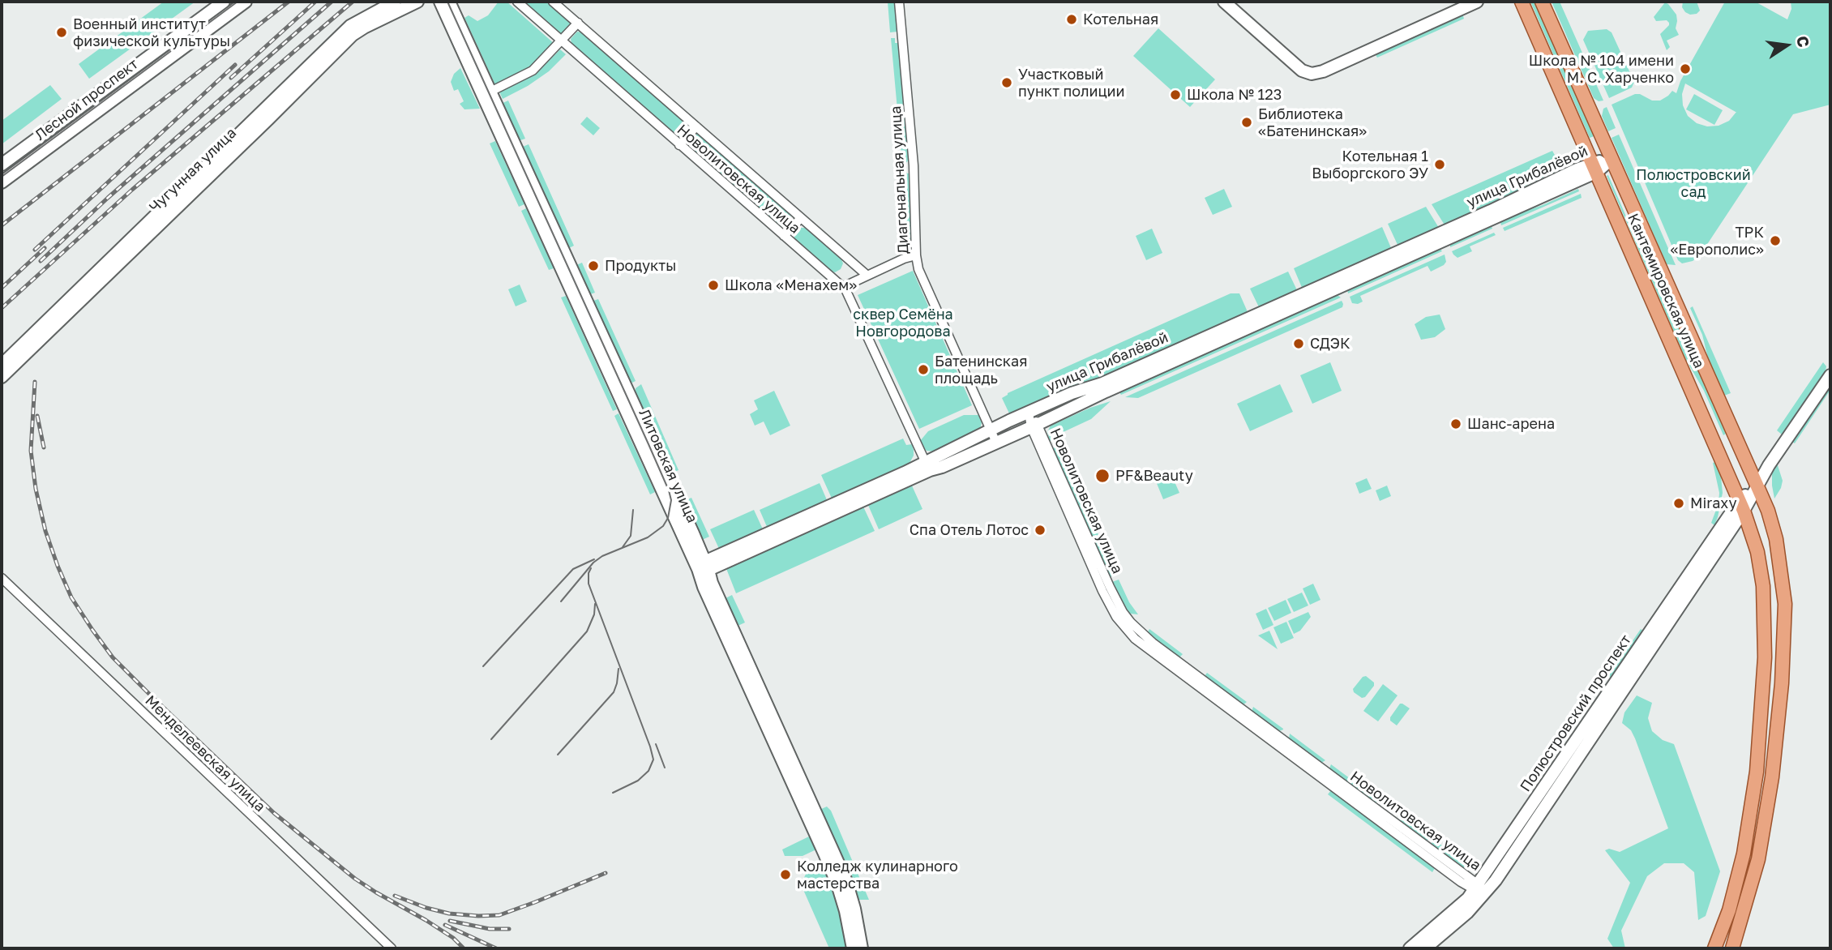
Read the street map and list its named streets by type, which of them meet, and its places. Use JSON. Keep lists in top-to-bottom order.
{
  "streets": {
    "main road": ["Кантемировская улица"],
    "street": [
      "Лесной проспект",
      "Чугунная улица",
      "улица Грибалёвой",
      "Новолитовская улица",
      "Диагональная улица",
      "Литовская улица",
      "Полюстровский проспект",
      "Менделеевская улица"
    ]
  },
  "crossings": [
    ["улица Грибалёвой", "Новолитовская улица"],
    ["улица Грибалёвой", "Диагональная улица"],
    ["улица Грибалёвой", "Кантемировская улица"],
    ["улица Грибалёвой", "Литовская улица"],
    ["Новолитовская улица", "Полюстровский проспект"],
    ["Кантемировская улица", "Полюстровский проспект"]
  ],
  "parks": ["Полюстровский сад", "сквер Семёна Новгородова"],
  "places": [
    "Котельная",
    "Военный институт физической культуры",
    "Школа № 104 имени М. С. Харченко",
    "Участковый пункт полиции",
    "Школа № 123",
    "Библиотека «Батенинская»",
    "Котельная 1 Выборгского ЭУ",
    "ТРК «Европолис»",
    "Продукты",
    "Школа «Менахем»",
    "СДЭК",
    "Батенинская площадь",
    "Шанс-арена",
    "PF&Beauty",
    "Miraxy",
    "Спа Отель Лотос",
    "Колледж кулинарного мастерства"
  ],
  "north": "right"
}
